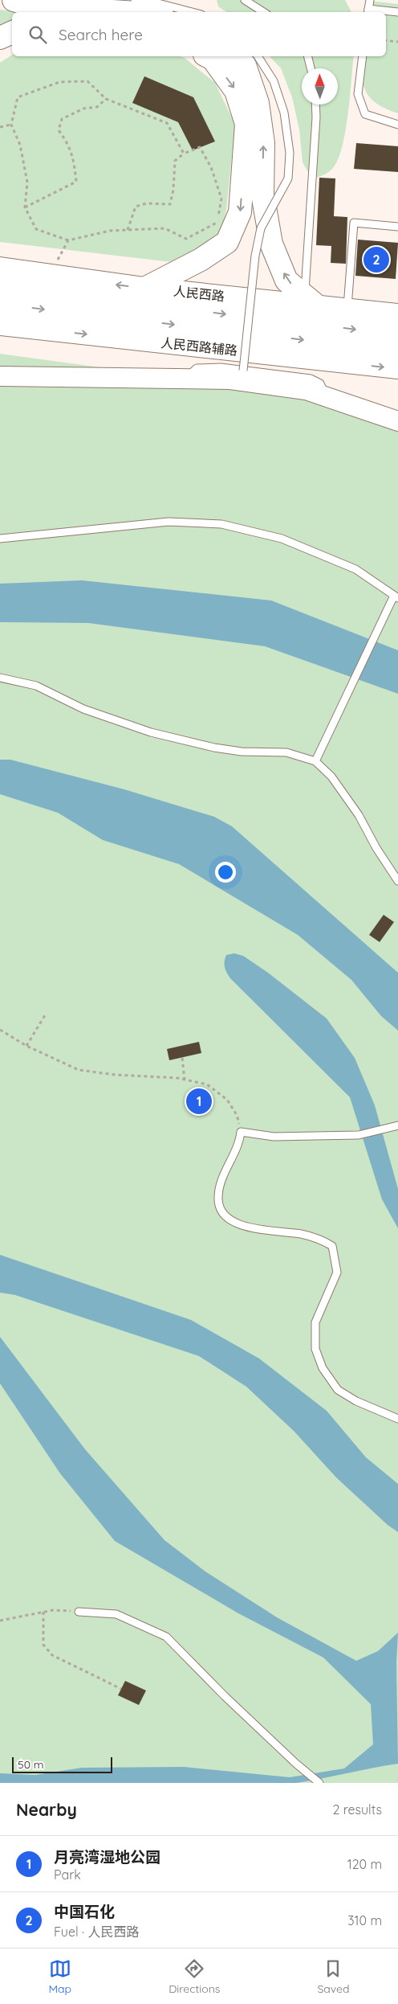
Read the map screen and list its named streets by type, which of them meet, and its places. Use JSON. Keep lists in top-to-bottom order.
{
  "streets": {
    "main road": ["人民西路"],
    "street": ["人民西路辅路"]
  },
  "scale_bar": "50 m",
  "north": "top",
  "page": {
    "search": "Search here",
    "pins": ["2", "1"],
    "scale": "50 m",
    "heading": ["Nearby", "2 results"],
    "list": [
      {
        "mark": "1",
        "name": "月亮湾湿地公园",
        "note": "Park",
        "value": "120 m"
      },
      {
        "mark": "2",
        "name": "中国石化",
        "note": "Fuel · 人民西路",
        "value": "310 m"
      }
    ],
    "nav": ["Map", "Directions", "Saved"]
  }
}
